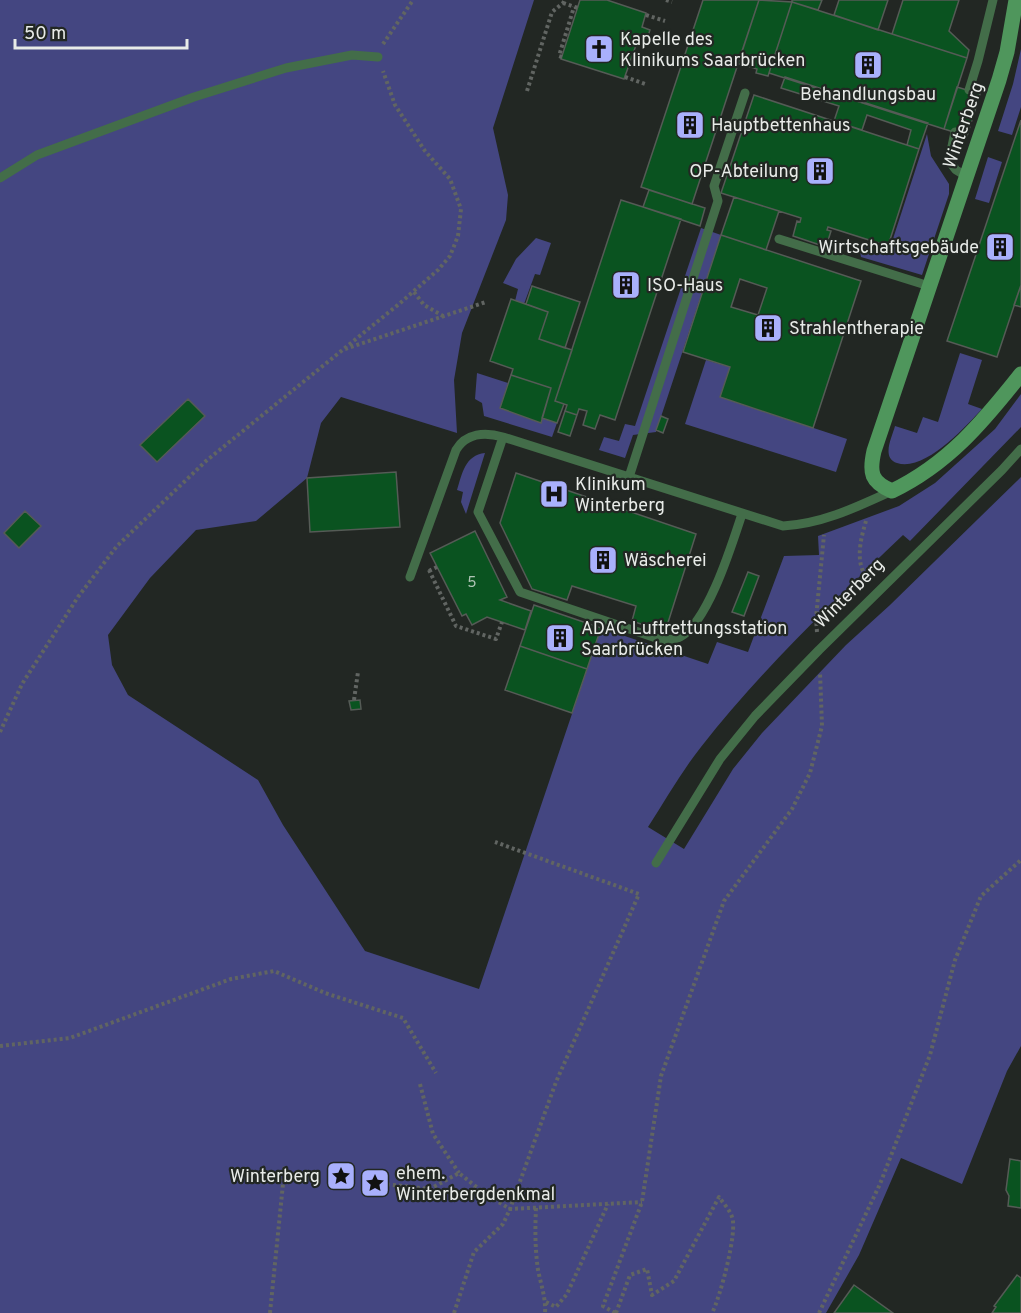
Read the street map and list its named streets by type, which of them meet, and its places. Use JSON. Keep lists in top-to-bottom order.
{
  "streets": {
    "street": ["Winterberg"]
  },
  "places": {
    "church": ["Kapelle des Klinikums Saarbrücken"],
    "building": [
      "Behandlungsbau",
      "Hauptbettenhaus",
      "OP-Abteilung",
      "Wirtschaftsgebäude",
      "ISO-Haus",
      "Strahlentherapie",
      "Wäscherei",
      "ADAC Luftrettungsstation Saarbrücken"
    ],
    "hospital": ["Klinikum Winterberg"],
    "place": ["Winterberg", "ehem. Winterbergdenkmal"]
  },
  "house_numbers": ["5"],
  "scale_bar": "50 m"
}
